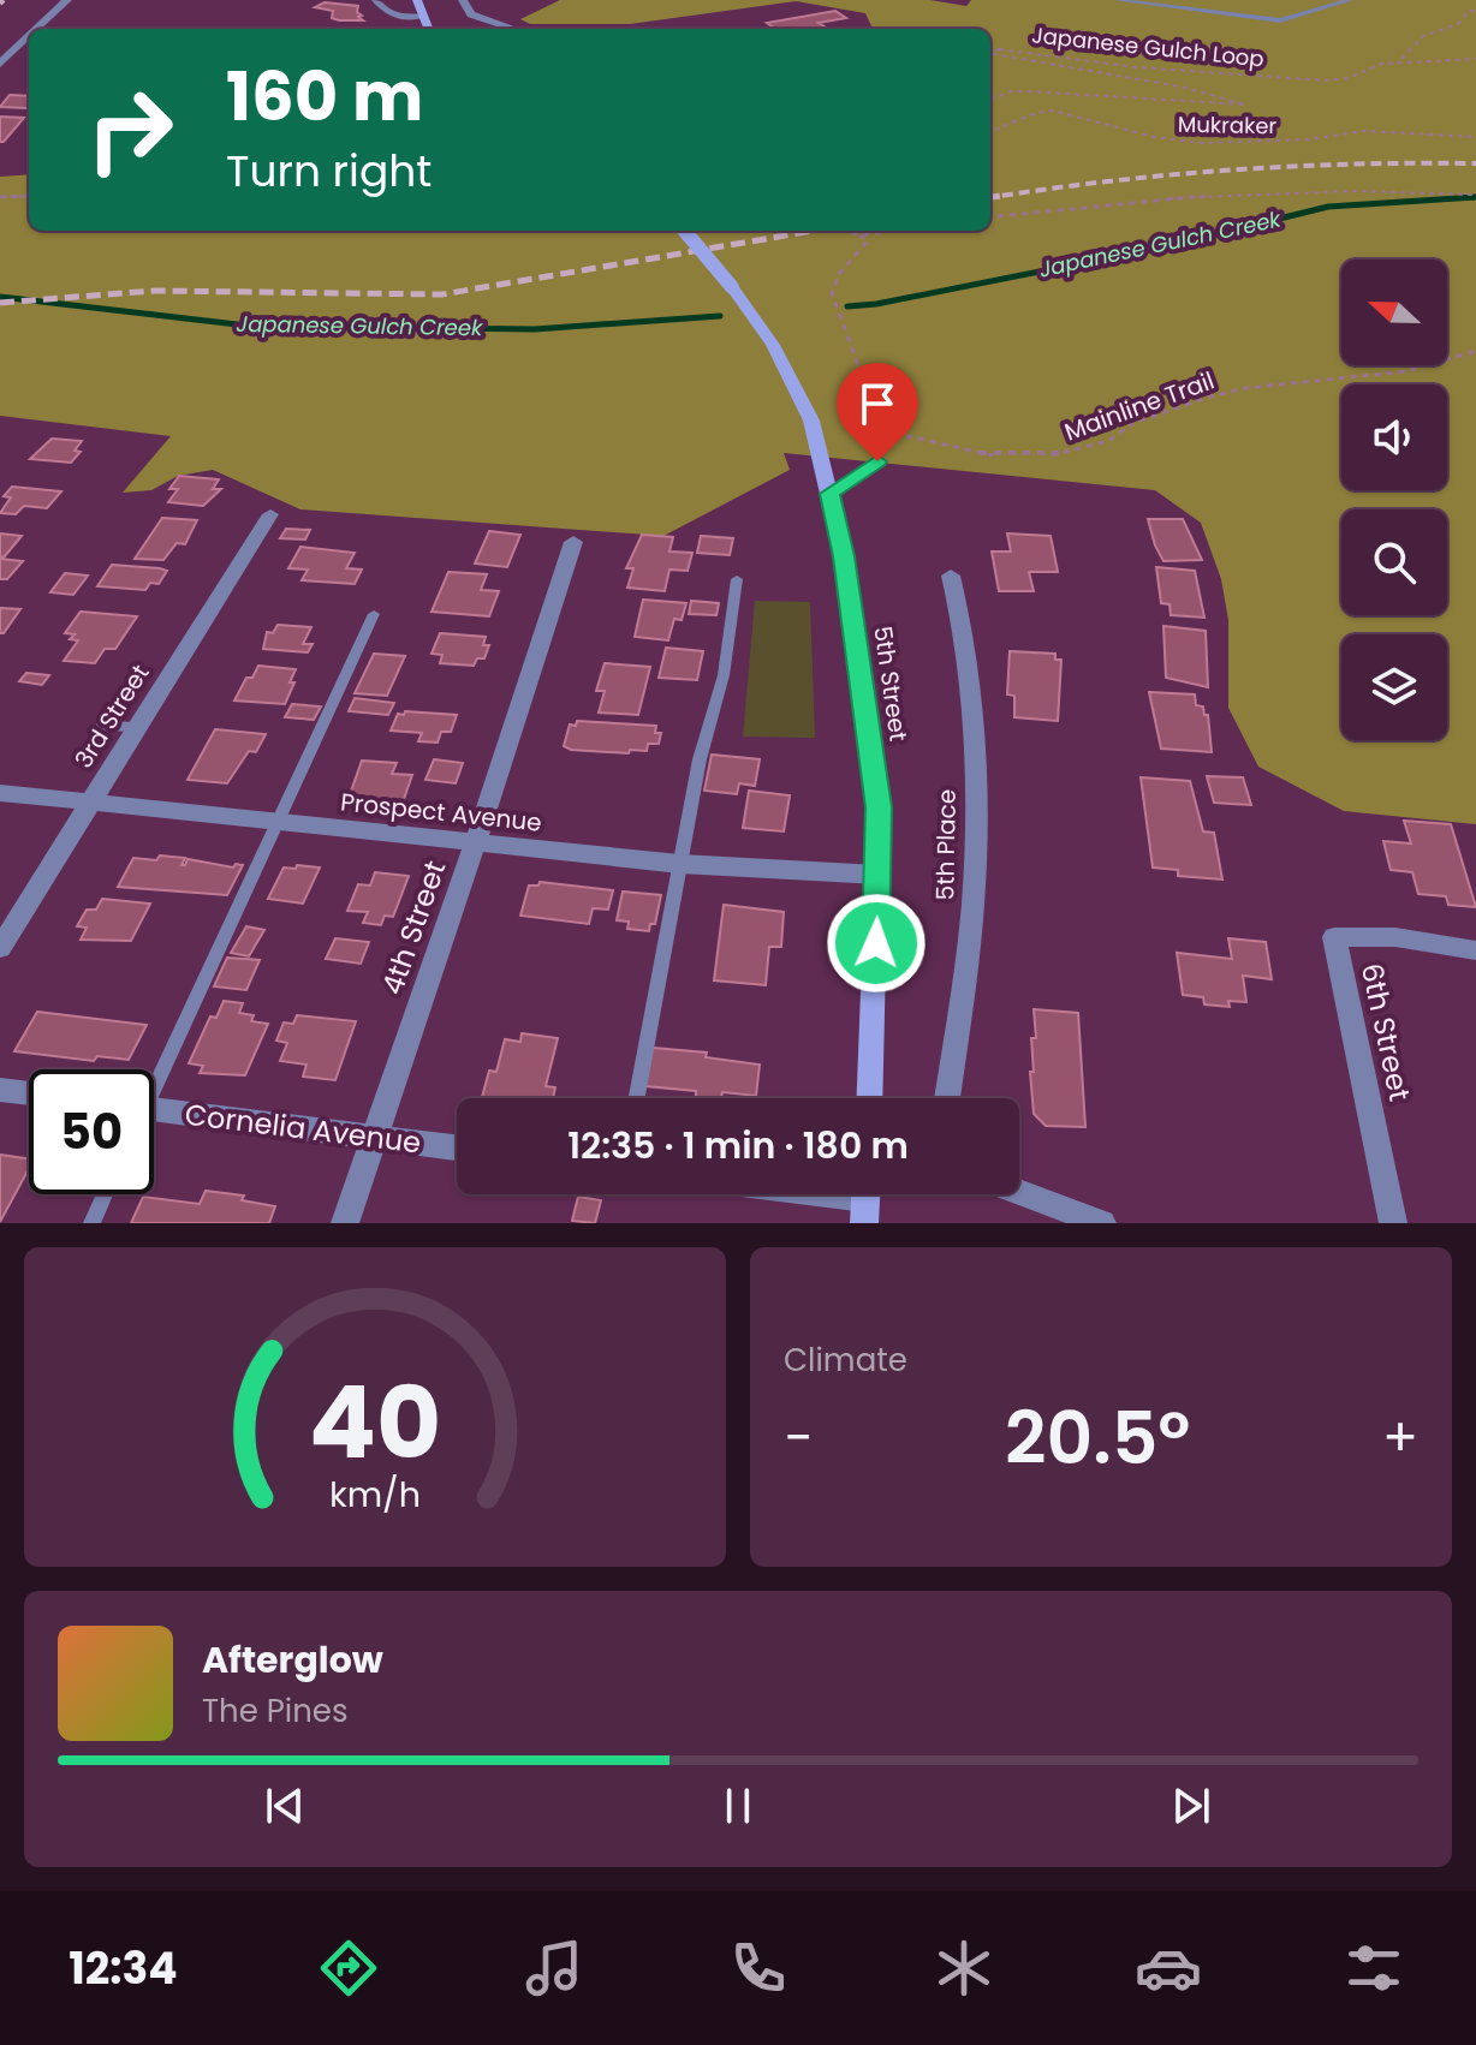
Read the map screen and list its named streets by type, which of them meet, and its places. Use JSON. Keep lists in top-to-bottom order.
{
  "streets": {
    "main road": ["5th Street"],
    "street": [
      "3rd Street",
      "Prospect Avenue",
      "5th Place",
      "4th Street",
      "6th Street",
      "Cornelia Avenue"
    ],
    "path": ["Japanese Gulch Loop", "Mukraker", "Mainline Trail"]
  },
  "crossings": [
    ["5th Street", "Prospect Avenue"],
    ["3rd Street", "Prospect Avenue"],
    ["Prospect Avenue", "4th Street"],
    ["4th Street", "Cornelia Avenue"]
  ],
  "water": ["Japanese Gulch Creek"],
  "north": "left",
  "page": {
    "turn": ["160 m", "Turn right"],
    "limit": "50",
    "trip": "12:35 · 1 min · 180 m",
    "tile": "Climate",
    "heat": ["−", "20.5°", "+"],
    "song": ["Afterglow", "The Pines"],
    "tabs": "12:34",
    "gauge": ["40", "km/h"]
  }
}
